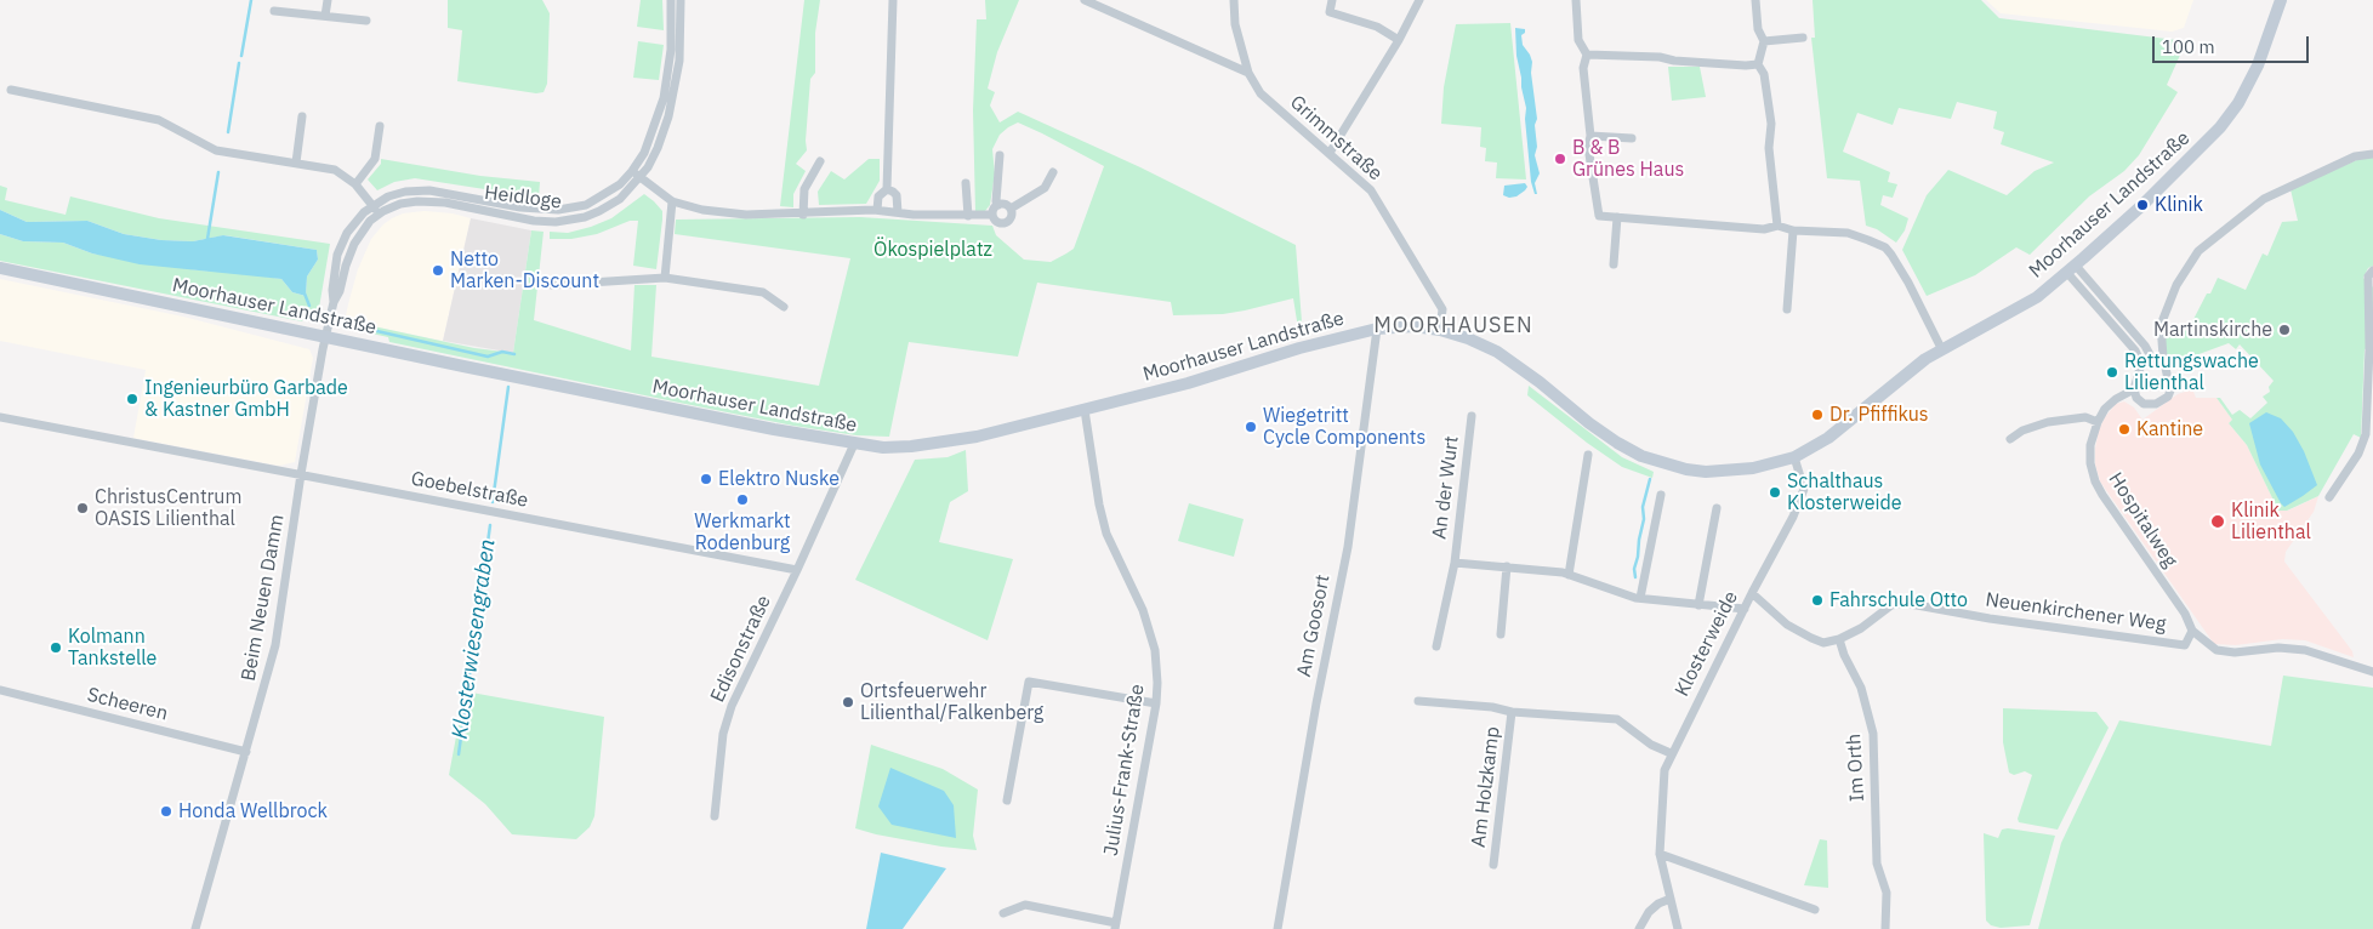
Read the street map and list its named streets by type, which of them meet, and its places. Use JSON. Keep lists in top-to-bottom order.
{
  "streets": {
    "street": [
      "Grimmstraße",
      "Heidloge",
      "Moorhauser Landstraße",
      "An der Wurt",
      "Goebelstraße",
      "Hospitalweg",
      "Beim Neuen Damm",
      "Neuenkirchener Weg",
      "Am Goosort",
      "Klosterweide",
      "Edisonstraße",
      "Scheeren",
      "Im Orth",
      "Julius-Frank-Straße",
      "Am Holzkamp"
    ]
  },
  "crossings": [
    ["Grimmstraße", "Moorhauser Landstraße"],
    ["Heidloge", "Moorhauser Landstraße"],
    ["Heidloge", "Beim Neuen Damm"],
    ["Moorhauser Landstraße", "Beim Neuen Damm"],
    ["Moorhauser Landstraße", "Am Goosort"],
    ["Moorhauser Landstraße", "Klosterweide"],
    ["Moorhauser Landstraße", "Julius-Frank-Straße"],
    ["An der Wurt", "Klosterweide"],
    ["Goebelstraße", "Beim Neuen Damm"],
    ["Goebelstraße", "Edisonstraße"],
    ["Hospitalweg", "Neuenkirchener Weg"],
    ["Beim Neuen Damm", "Scheeren"],
    ["Neuenkirchener Weg", "Im Orth"],
    ["Klosterweide", "Am Holzkamp"]
  ],
  "districts": ["MOORHAUSEN"],
  "water": ["Klosterwiesengraben"],
  "parks": ["Ökospielplatz"],
  "places": [
    "B & B Grünes Haus",
    "Klinik",
    "Netto Marken-Discount",
    "Martinskirche",
    "Rettungswache Lilienthal",
    "Ingenieurbüro Garbade & Kastner GmbH",
    "Dr. Pfiffikus",
    "Wiegetritt Cycle Components",
    "Kantine",
    "Elektro Nuske",
    "Schalthaus Klosterweide",
    "Werkmarkt Rodenburg",
    "ChristusCentrum OASIS Lilienthal",
    "Klinik Lilienthal",
    "Fahrschule Otto",
    "Kolmann Tankstelle",
    "Ortsfeuerwehr Lilienthal/Falkenberg",
    "Honda Wellbrock"
  ],
  "scale_bar": "100 m"
}
